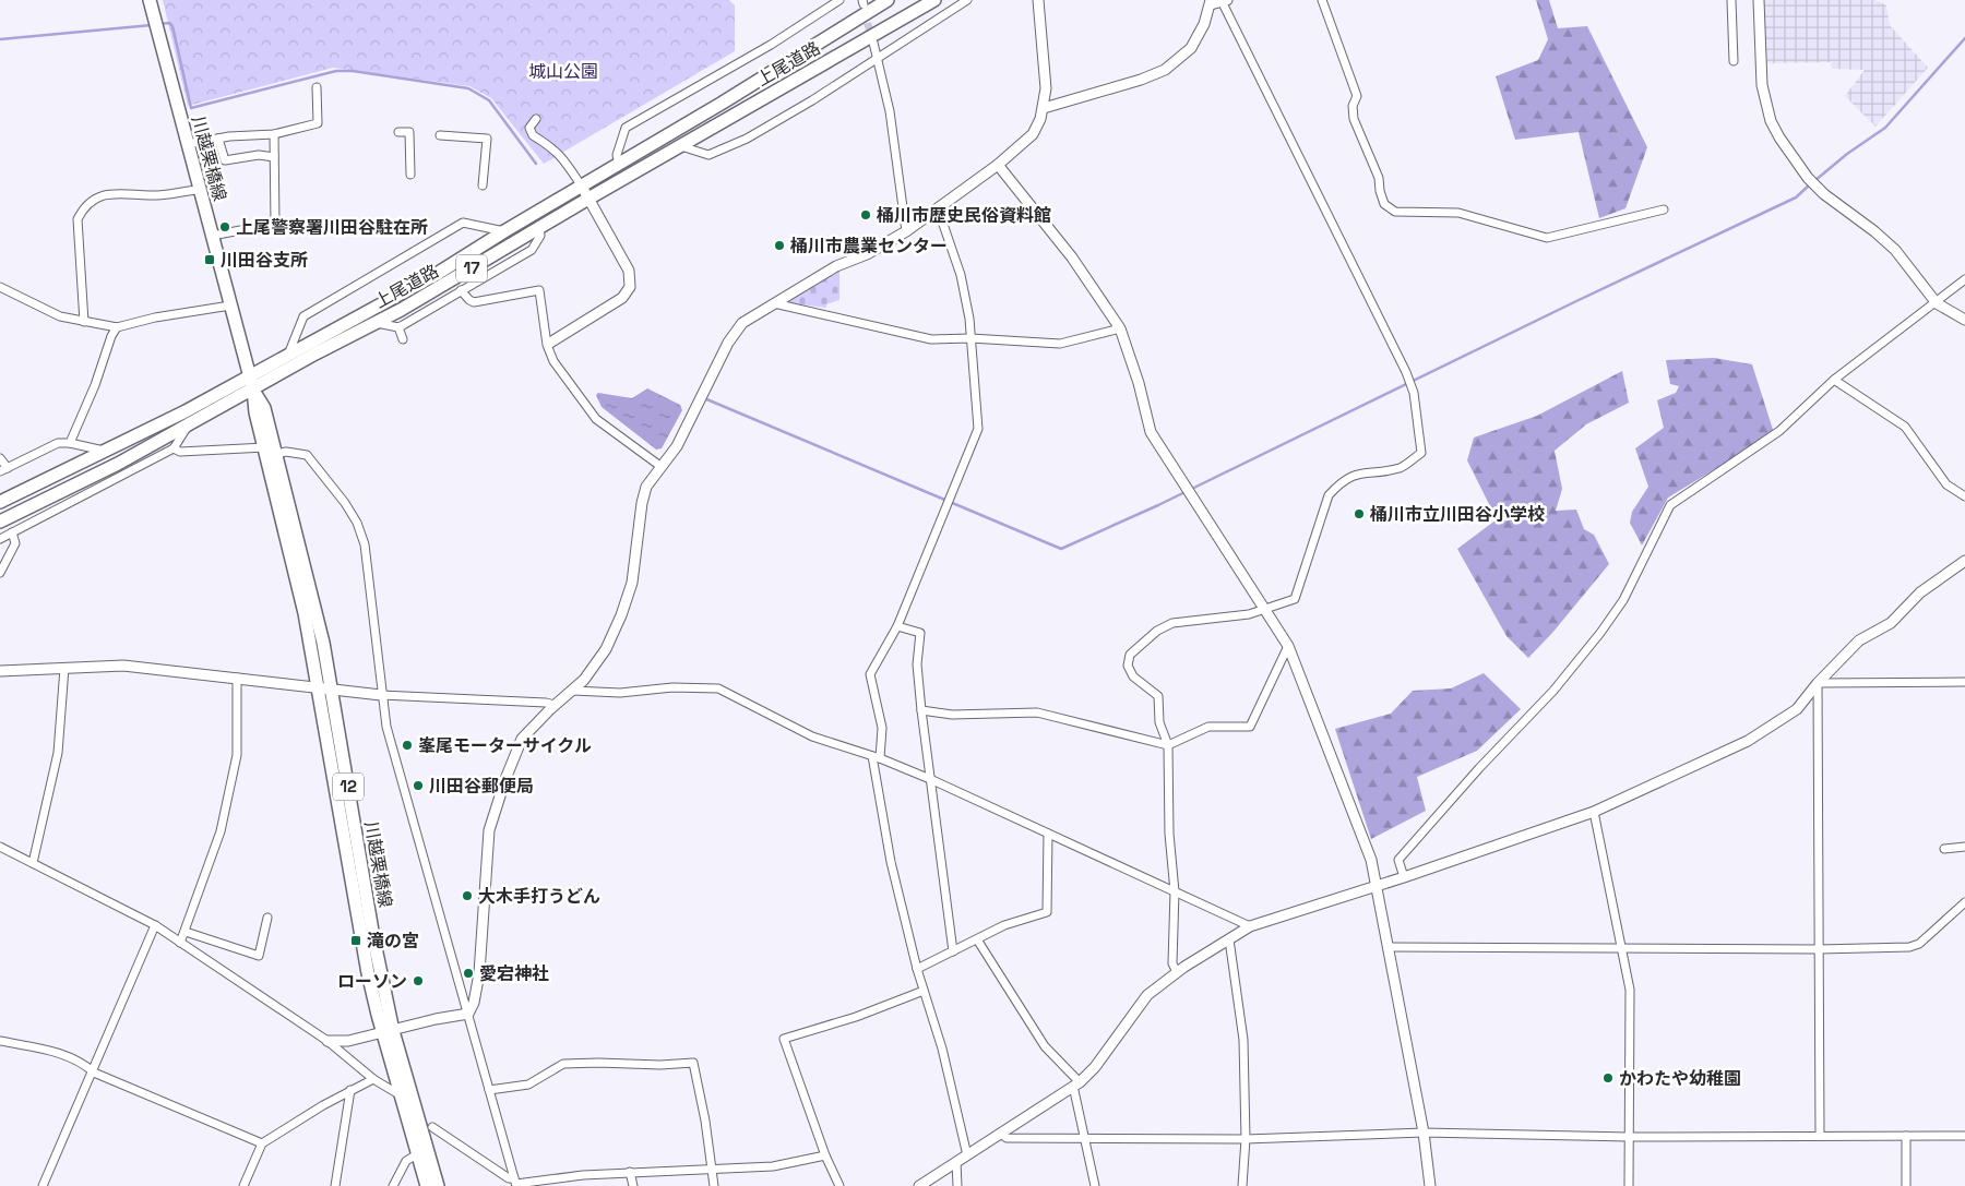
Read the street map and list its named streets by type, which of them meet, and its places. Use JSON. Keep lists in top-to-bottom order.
{
  "streets": {
    "main road": [
      "上尾道路",
      "川越栗橋線",
      "17",
      "12"
    ]
  },
  "crossings": [
    ["上尾道路", "川越栗橋線"]
  ],
  "parks": ["城山公園"],
  "places": {
    "other": [
      "桶川市歴史民俗資料館",
      "上尾警察署川田谷駐在所",
      "桶川市農業センター",
      "桶川市立川田谷小学校",
      "峯尾モーターサイクル",
      "川田谷郵便局",
      "大木手打うどん",
      "愛宕神社",
      "ローソン",
      "かわたや幼稚園"
    ],
    "transit": ["川田谷支所", "滝の宮"]
  }
}
